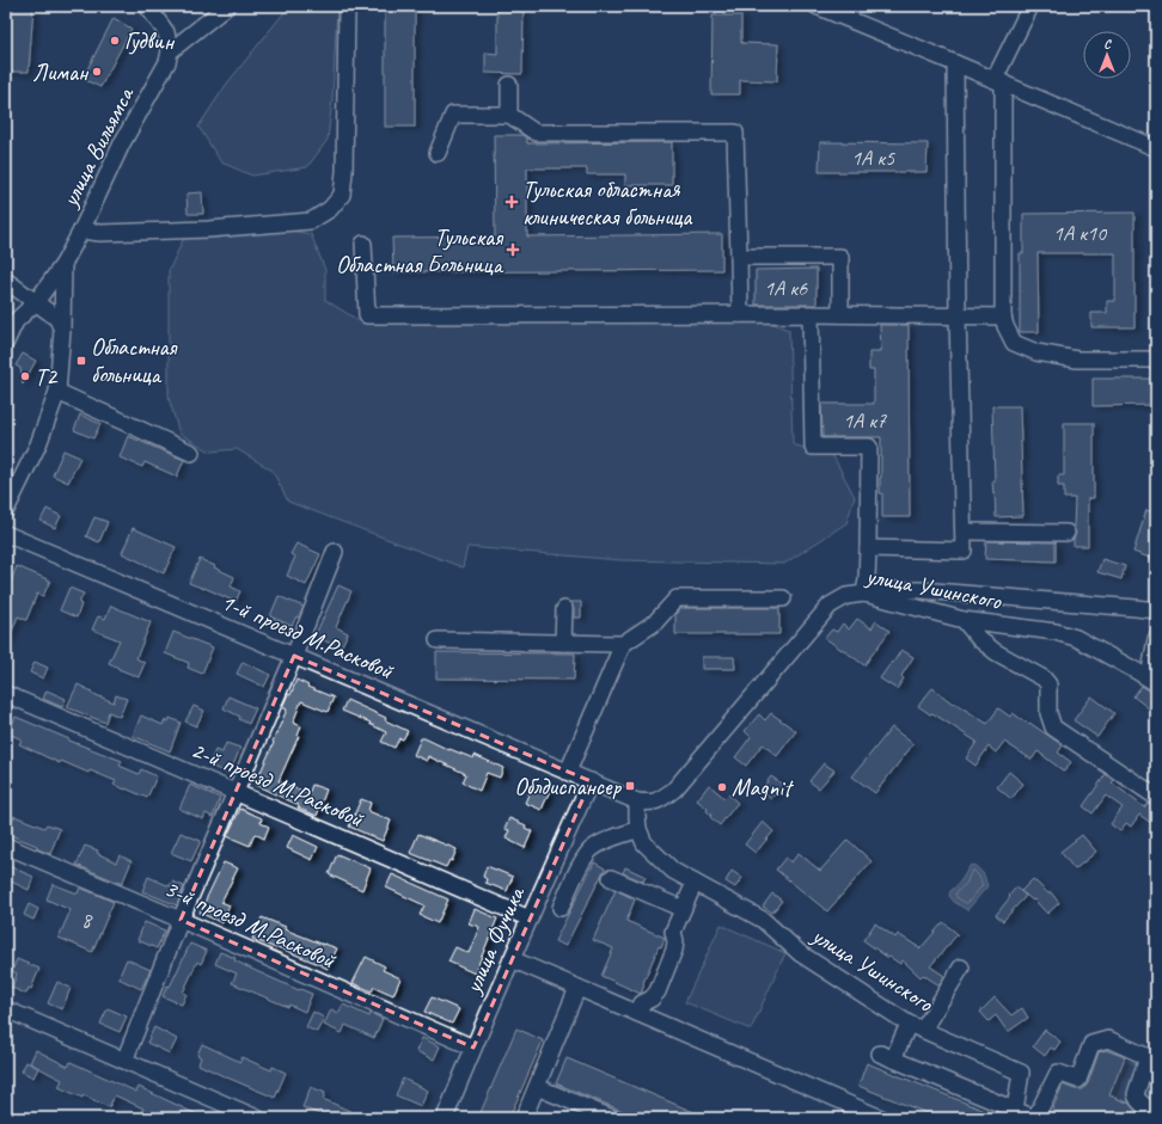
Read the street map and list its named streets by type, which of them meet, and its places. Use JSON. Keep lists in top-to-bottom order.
{
  "streets": {
    "street": [
      "улица Вильямса",
      "улица Ушинского",
      "1-й проезд М.Расковой",
      "2-й проезд М.Расковой",
      "3-й проезд М.Расковой",
      "улица Фучика"
    ]
  },
  "crossings": [
    ["улица Ушинского", "1-й проезд М.Расковой"],
    ["улица Ушинского", "улица Фучика"],
    ["1-й проезд М.Расковой", "улица Фучика"],
    ["2-й проезд М.Расковой", "улица Фучика"],
    ["3-й проезд М.Расковой", "улица Фучика"]
  ],
  "places": {
    "other": [
      "Гудвин",
      "Лиман",
      "T2",
      "Magnit"
    ],
    "health": ["Тульская областная клиническая больница", "Тульская Областная Больница"],
    "transit": ["Областная больница", "Облдиспансер"]
  },
  "house_numbers": [
    "1А к5",
    "1А к10",
    "1А к6",
    "1А к7",
    "8"
  ],
  "north": "top"
}
